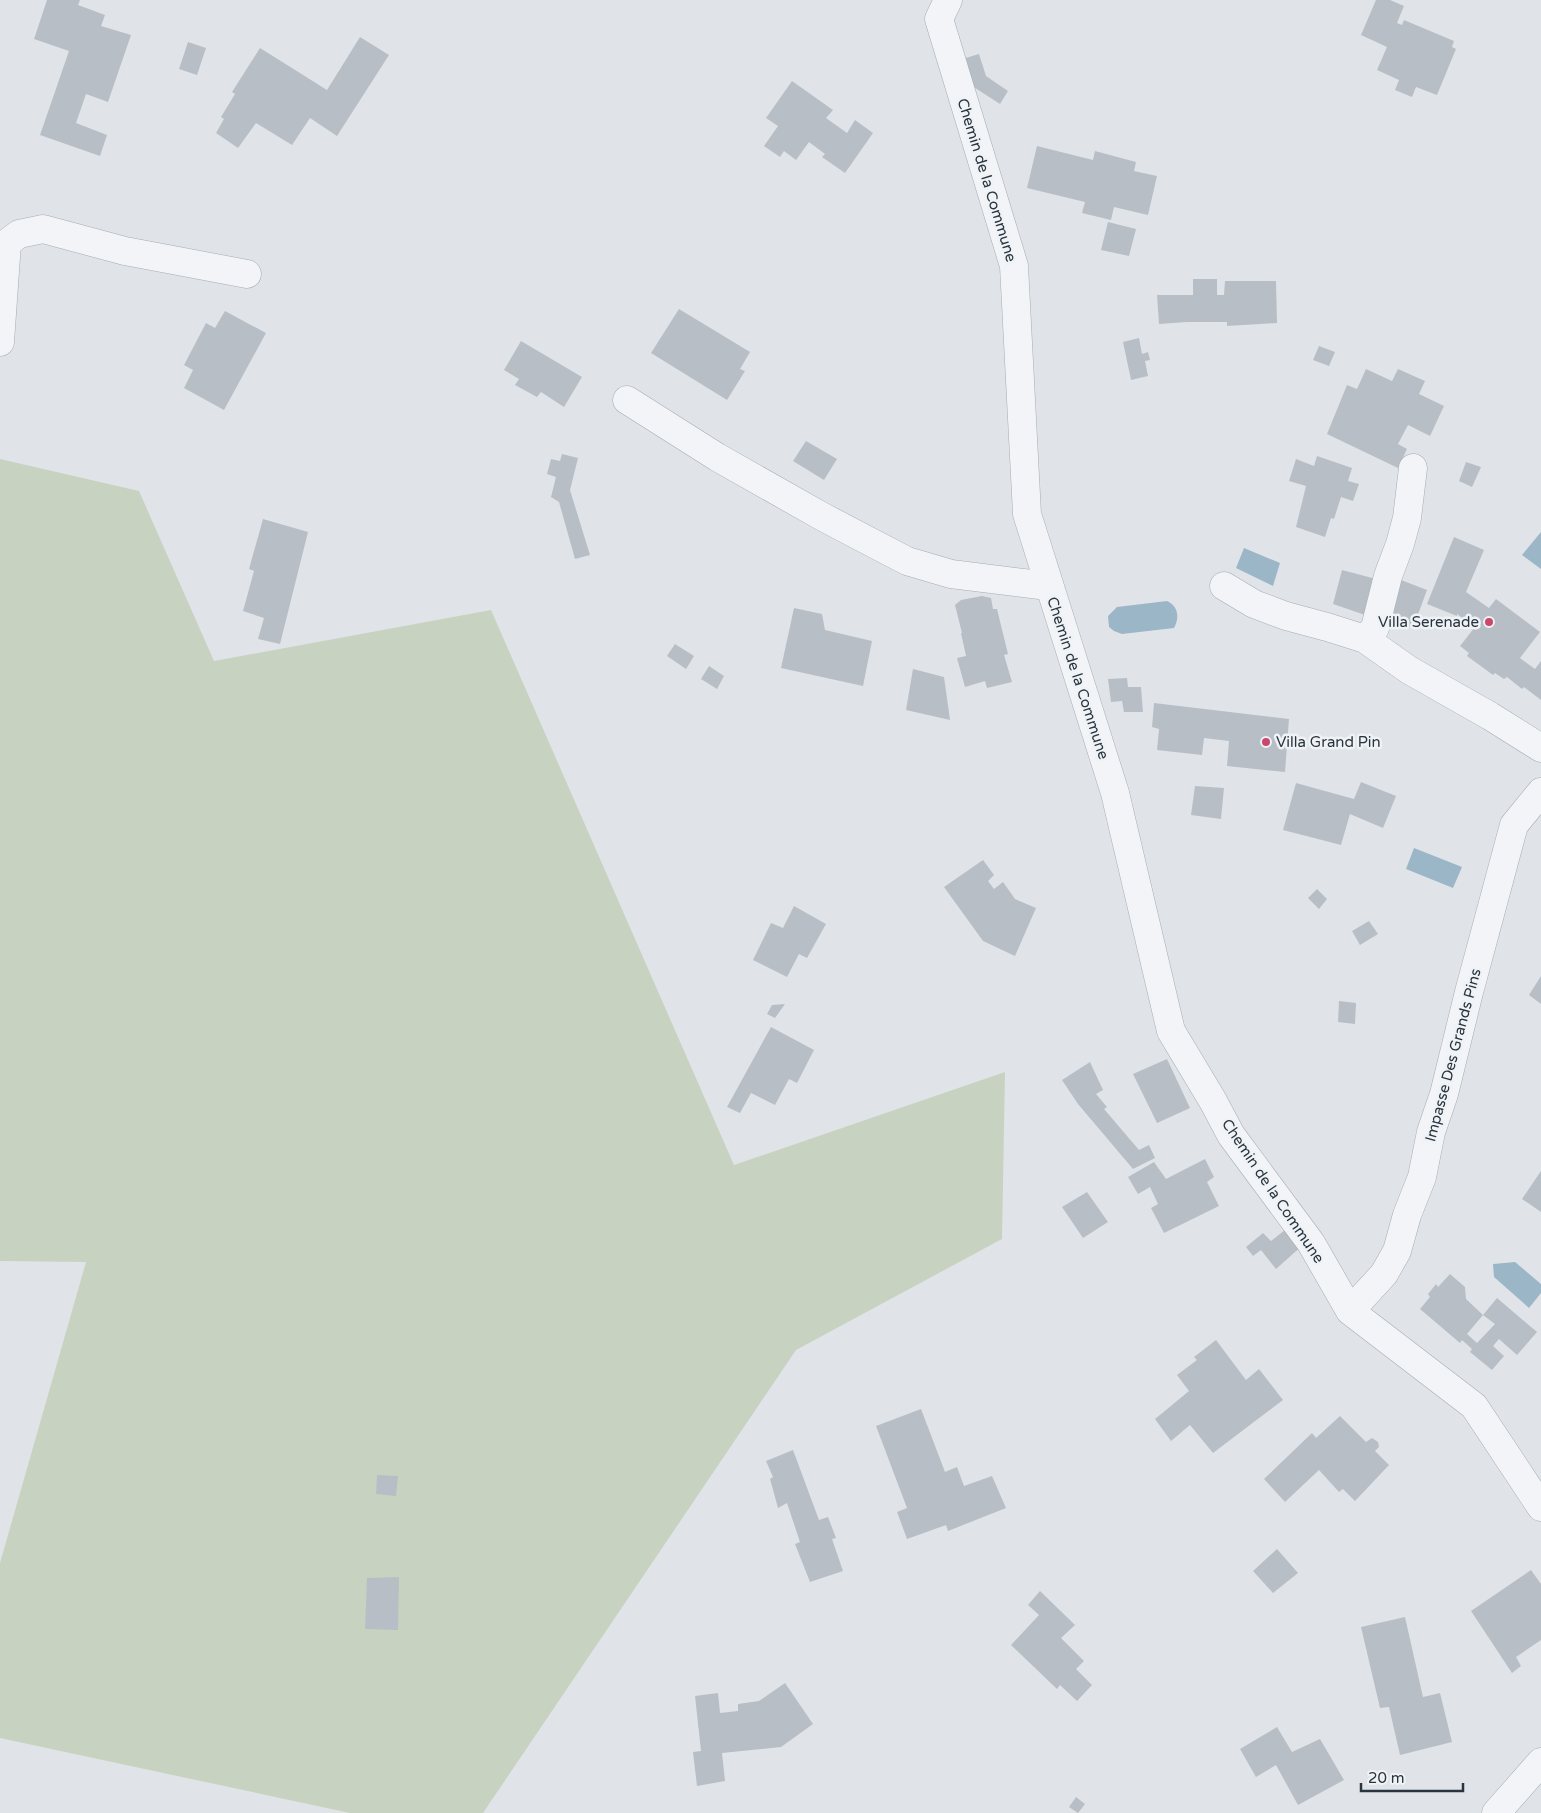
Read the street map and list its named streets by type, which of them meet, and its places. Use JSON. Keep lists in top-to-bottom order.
{
  "streets": {
    "street": ["Chemin de la Commune", "Impasse Des Grands Pins"]
  },
  "crossings": [
    ["Chemin de la Commune", "Impasse Des Grands Pins"]
  ],
  "places": ["Villa Serenade", "Villa Grand Pin"],
  "scale_bar": "20 m"
}
